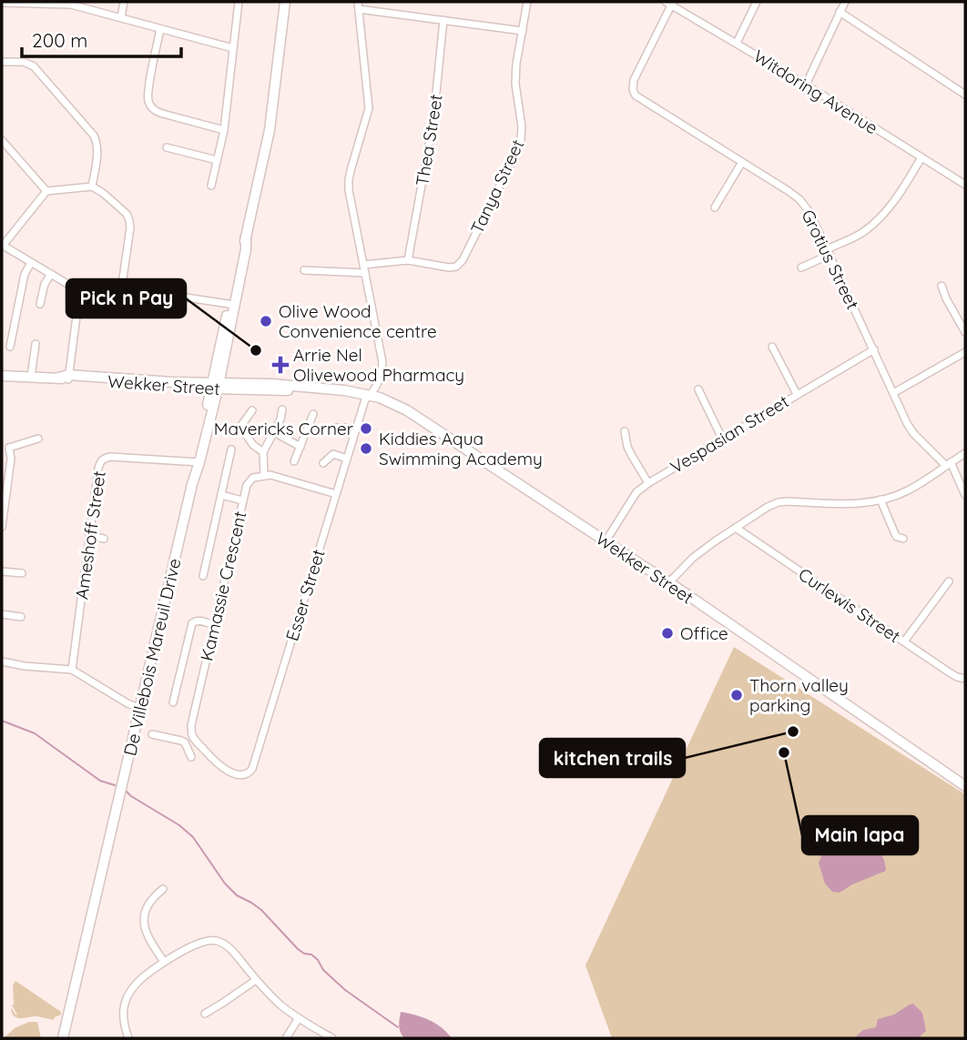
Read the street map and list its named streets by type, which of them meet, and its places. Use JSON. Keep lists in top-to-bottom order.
{
  "streets": {
    "main road": ["Wekker Street", "De Villebois Mareuil Drive"],
    "street": [
      "Witdoring Avenue",
      "Thea Street",
      "Tanya Street",
      "Grotius Street",
      "Vespasian Street",
      "Ameshoff Street",
      "Kamassie Crescent",
      "Esser Street",
      "Curlewis Street"
    ]
  },
  "crossings": [
    ["Witdoring Avenue", "Grotius Street"],
    ["Thea Street", "Tanya Street"],
    ["Grotius Street", "Vespasian Street"],
    ["Wekker Street", "Vespasian Street"],
    ["Wekker Street", "Esser Street"],
    ["Wekker Street", "De Villebois Mareuil Drive"],
    ["Ameshoff Street", "De Villebois Mareuil Drive"],
    ["Kamassie Crescent", "Esser Street"]
  ],
  "places": {
    "other": [
      "Olive Wood Convenience centre",
      "Pick n Pay",
      "Mavericks Corner",
      "Kiddies Aqua Swimming Academy",
      "Office",
      "Thorn valley parking",
      "kitchen trails",
      "Main lapa"
    ],
    "health": ["Arrie Nel Olivewood Pharmacy"]
  },
  "scale_bar": "200 m"
}
